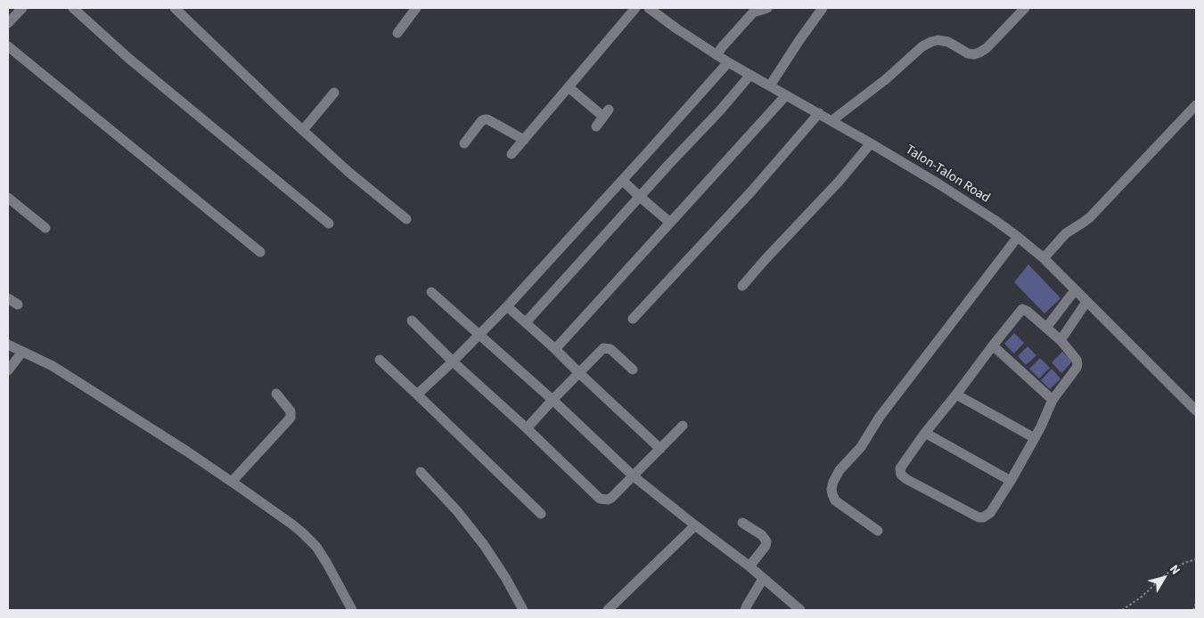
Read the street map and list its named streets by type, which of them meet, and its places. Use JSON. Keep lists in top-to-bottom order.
{
  "streets": {
    "street": ["Talon-Talon Road"]
  },
  "north": "top right"
}
